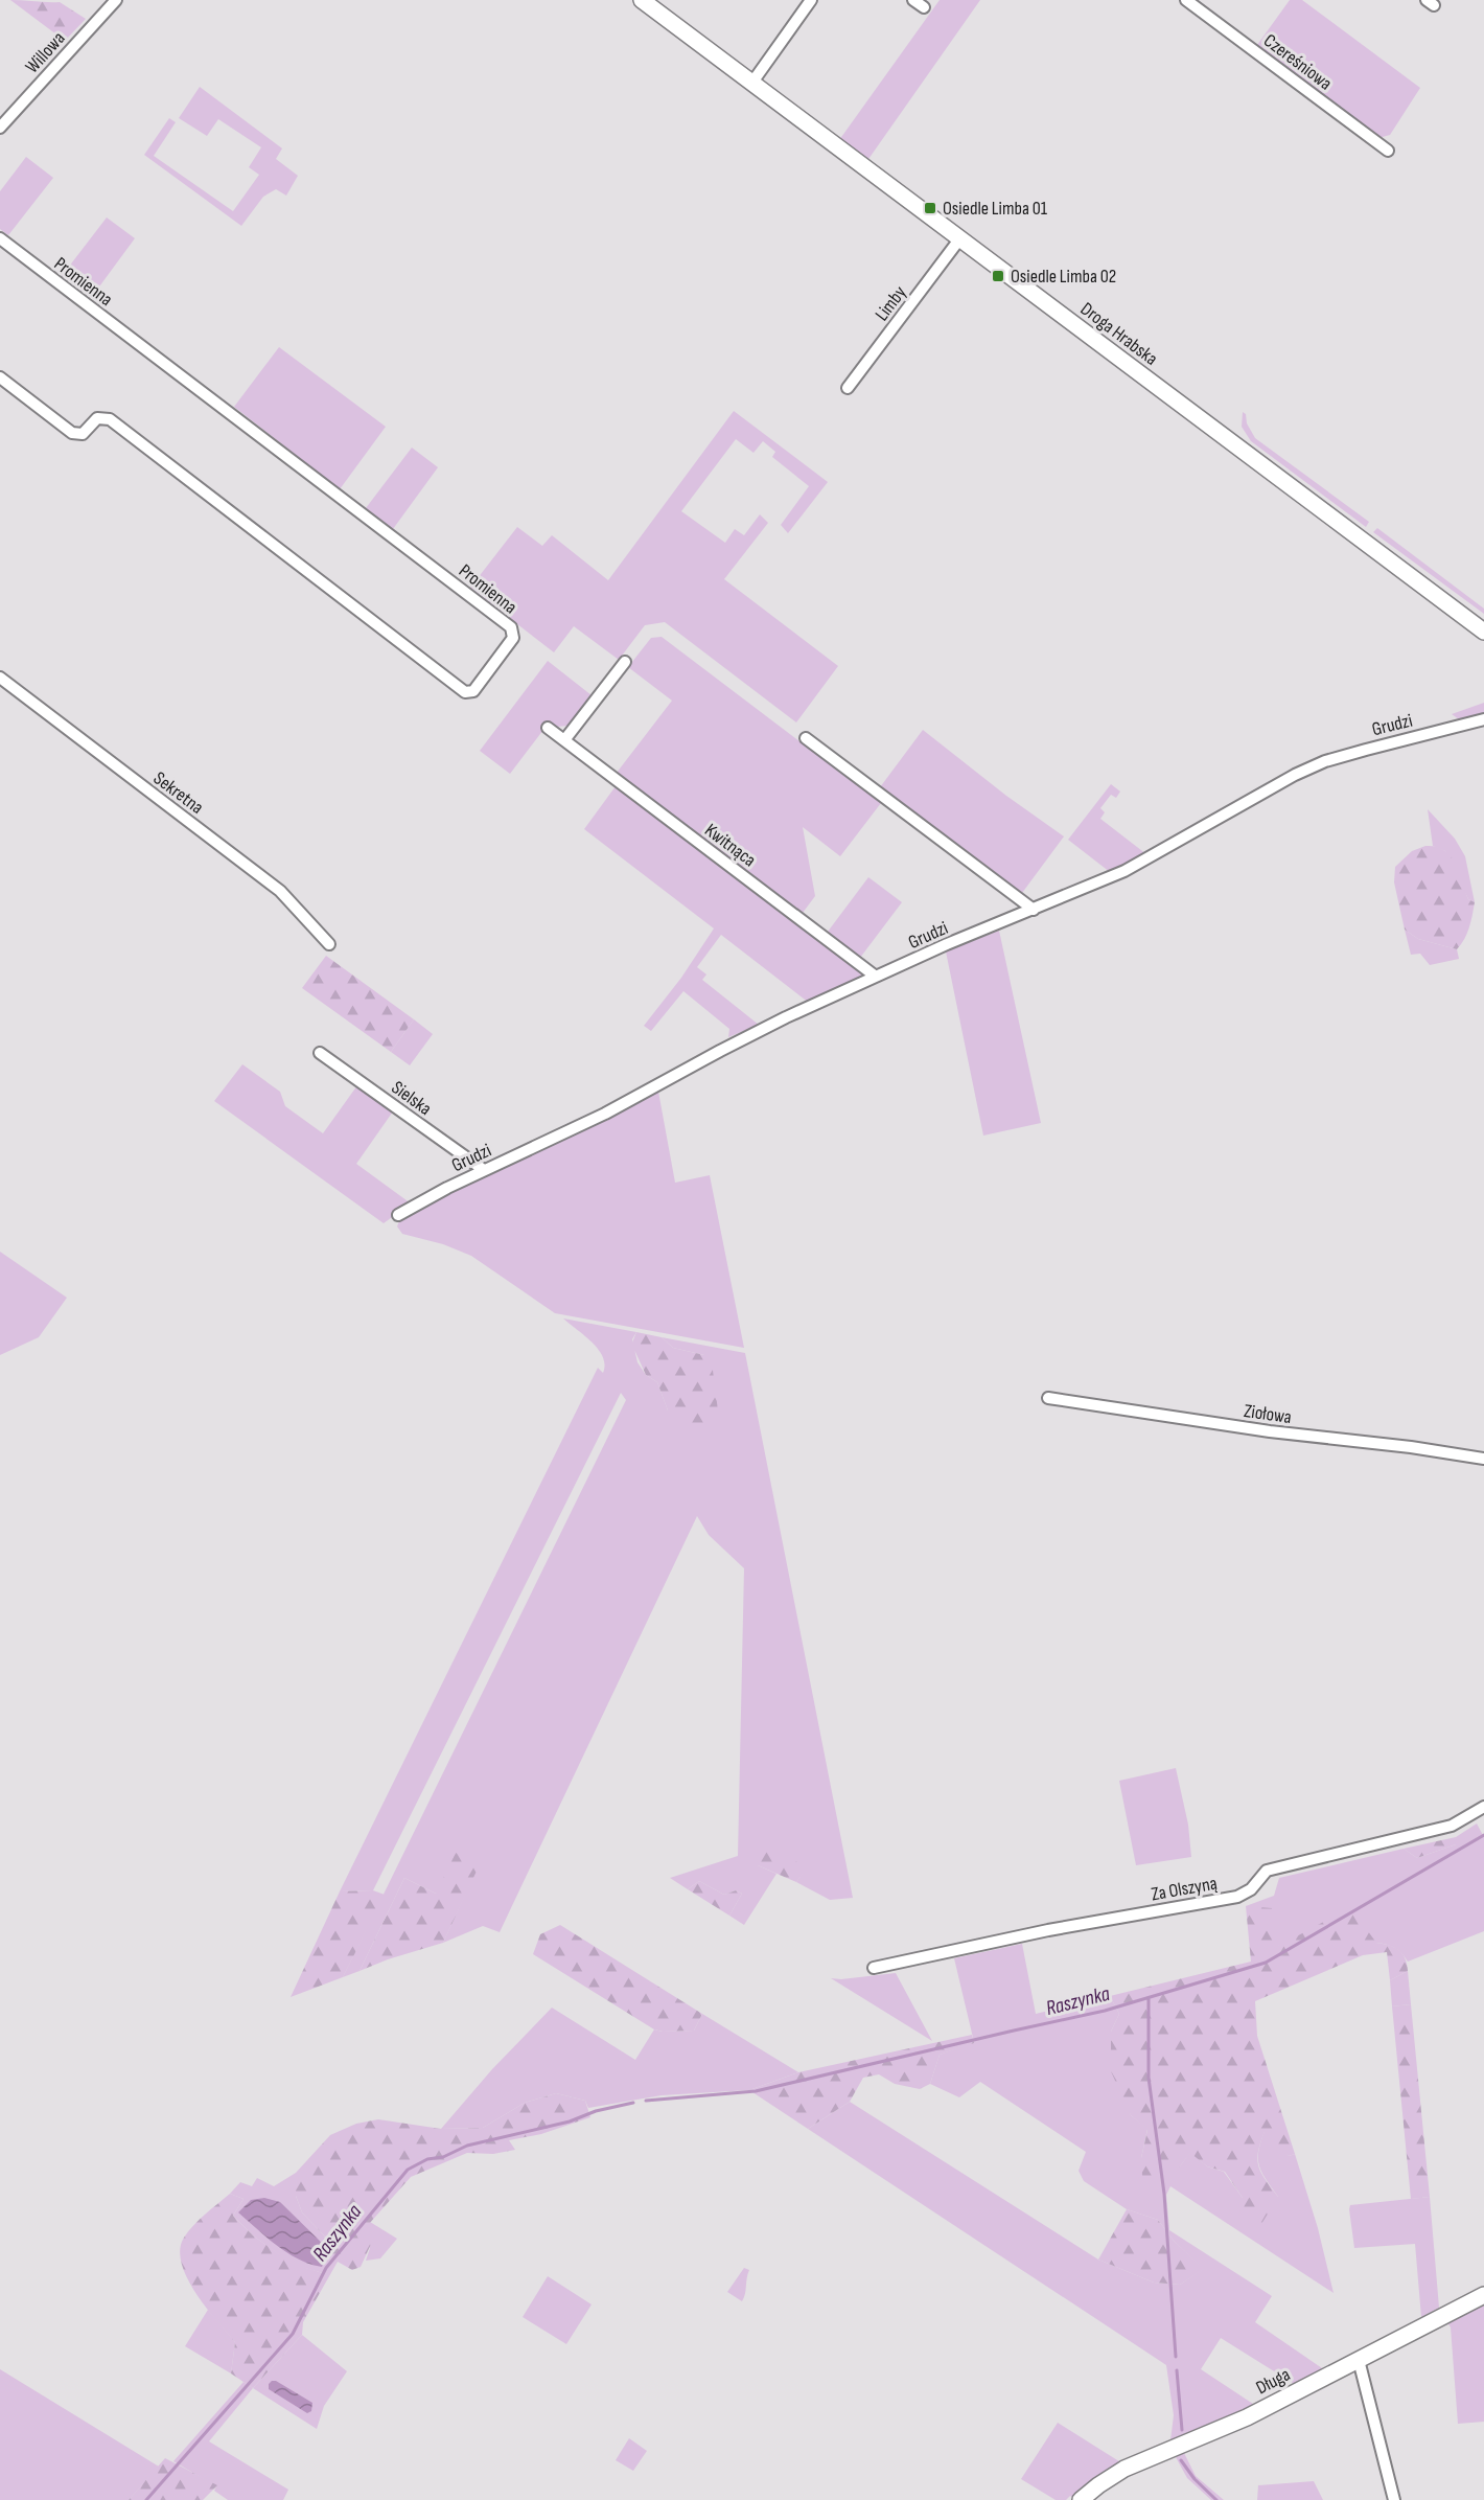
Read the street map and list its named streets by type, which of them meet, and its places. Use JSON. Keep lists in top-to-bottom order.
{
  "streets": {
    "street": [
      "Willowa",
      "Czereśniowa",
      "Promienna",
      "Limby",
      "Droga Hrabska",
      "Grudzi",
      "Sekretna",
      "Kwitnąca",
      "Sielska",
      "Ziołowa",
      "Za Olszyną",
      "Długa"
    ]
  },
  "crossings": [
    ["Limby", "Droga Hrabska"],
    ["Grudzi", "Kwitnąca"],
    ["Grudzi", "Sielska"]
  ],
  "water": ["Raszynka"],
  "places": {
    "transit": ["Osiedle Limba 01", "Osiedle Limba 02"]
  }
}
